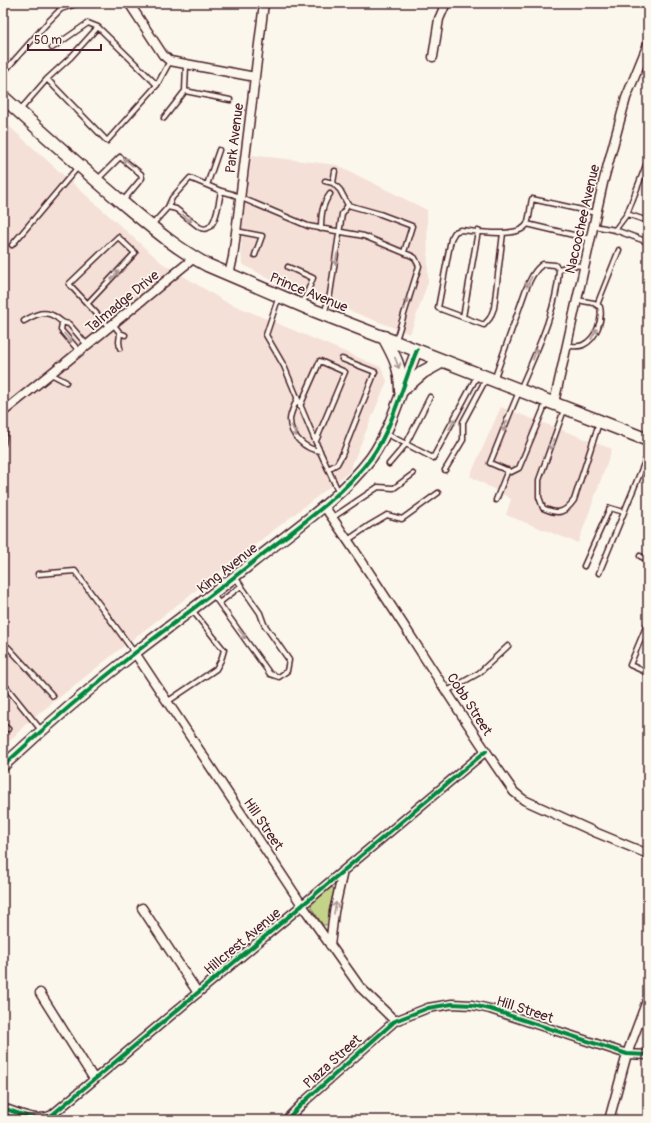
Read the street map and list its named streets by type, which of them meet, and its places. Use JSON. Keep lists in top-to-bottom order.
{
  "streets": {
    "main road": ["Prince Avenue"],
    "street": [
      "Park Avenue",
      "Nacoochee Avenue",
      "Talmadge Drive",
      "King Avenue",
      "Cobb Street",
      "Hill Street",
      "Hillcrest Avenue",
      "Plaza Street"
    ]
  },
  "crossings": [
    ["Park Avenue", "Prince Avenue"],
    ["Nacoochee Avenue", "Prince Avenue"],
    ["Prince Avenue", "Talmadge Drive"],
    ["Prince Avenue", "King Avenue"],
    ["King Avenue", "Cobb Street"],
    ["King Avenue", "Hill Street"],
    ["Cobb Street", "Hillcrest Avenue"],
    ["Hill Street", "Hillcrest Avenue"],
    ["Hill Street", "Plaza Street"]
  ],
  "scale_bar": "50 m"
}
